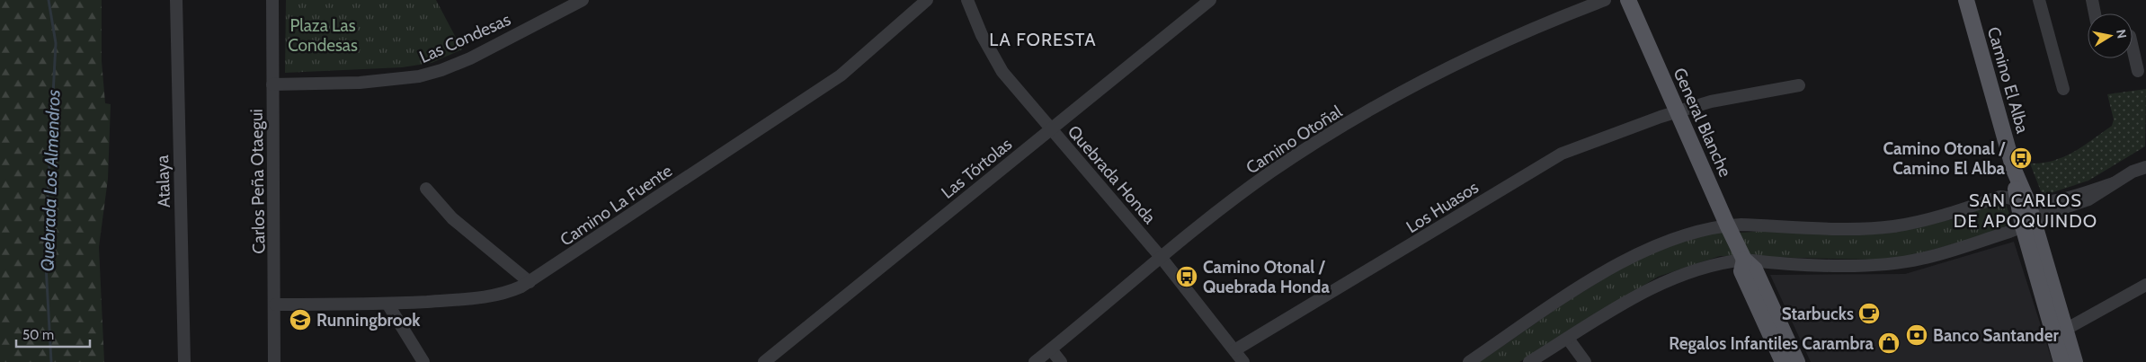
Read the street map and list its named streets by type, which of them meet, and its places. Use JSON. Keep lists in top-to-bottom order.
{
  "streets": {
    "main road": ["Camino El Alba", "General Blanche"],
    "street": [
      "Las Condesas",
      "Camino Otoñal",
      "Las Tórtolas",
      "Quebrada Honda",
      "Atalaya",
      "Carlos Peña Otaegui",
      "Camino La Fuente",
      "Los Huasos"
    ]
  },
  "crossings": [
    ["Las Condesas", "Carlos Peña Otaegui"],
    ["General Blanche", "Los Huasos"],
    ["Camino Otoñal", "Quebrada Honda"],
    ["Las Tórtolas", "Quebrada Honda"],
    ["Quebrada Honda", "Los Huasos"],
    ["Carlos Peña Otaegui", "Camino La Fuente"]
  ],
  "districts": ["LA FORESTA", "SAN CARLOS DE APOQUINDO"],
  "water": ["Quebrada Los Almendros"],
  "parks": ["Plaza Las Condesas"],
  "places": {
    "bus stop": ["Camino Otonal / Camino El Alba", "Camino Otonal / Quebrada Honda"],
    "cafe": ["Starbucks"],
    "school or university": ["Runningbrook"],
    "bank": ["Banco Santander"],
    "shop": ["Regalos Infantiles Carambra"]
  },
  "scale_bar": "50 m",
  "north": "right"
}
